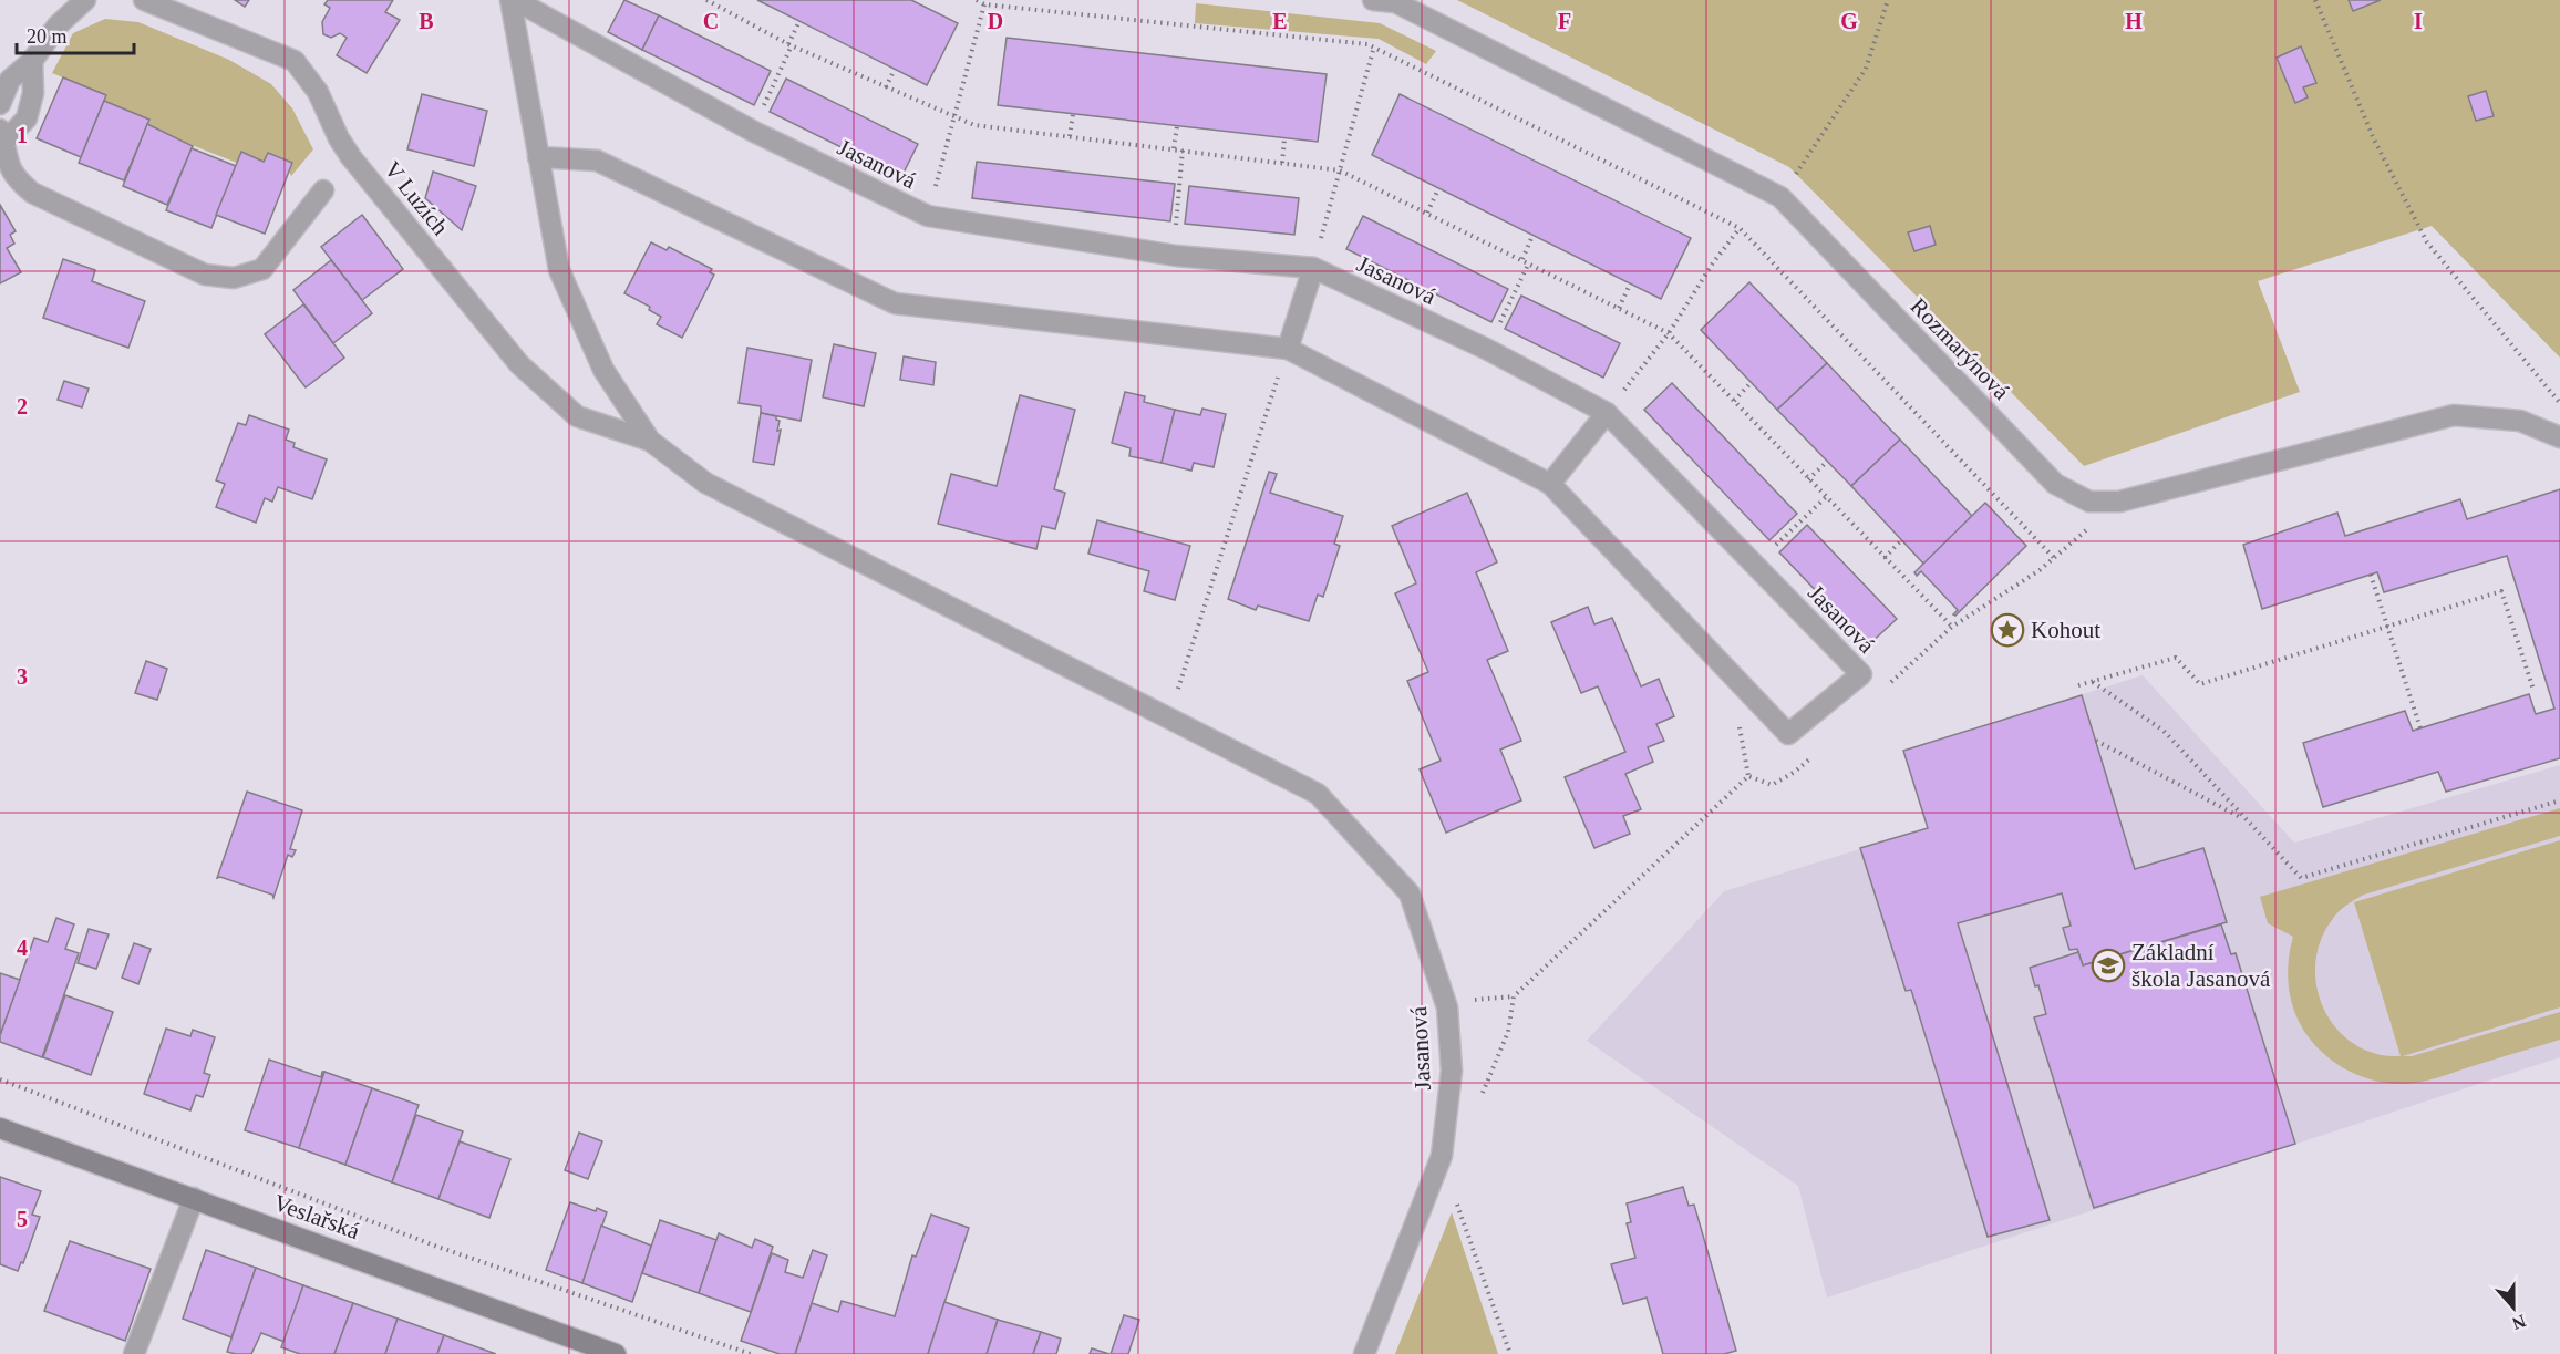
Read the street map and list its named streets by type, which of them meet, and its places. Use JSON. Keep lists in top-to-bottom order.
{
  "streets": {
    "street": [
      "Jasanová",
      "V Luzích",
      "Rozmarýnová",
      "Veslařská"
    ]
  },
  "crossings": [
    ["Jasanová", "V Luzích"]
  ],
  "places": {
    "place": ["Kohout"],
    "school or university": ["Základní škola Jasanová"]
  },
  "scale_bar": "20 m",
  "north": "bottom",
  "grid": {
    "columns": [
      "B",
      "C",
      "D",
      "E",
      "F",
      "G",
      "H",
      "I"
    ],
    "rows": [
      "1",
      "2",
      "3",
      "4",
      "5"
    ]
  }
}
